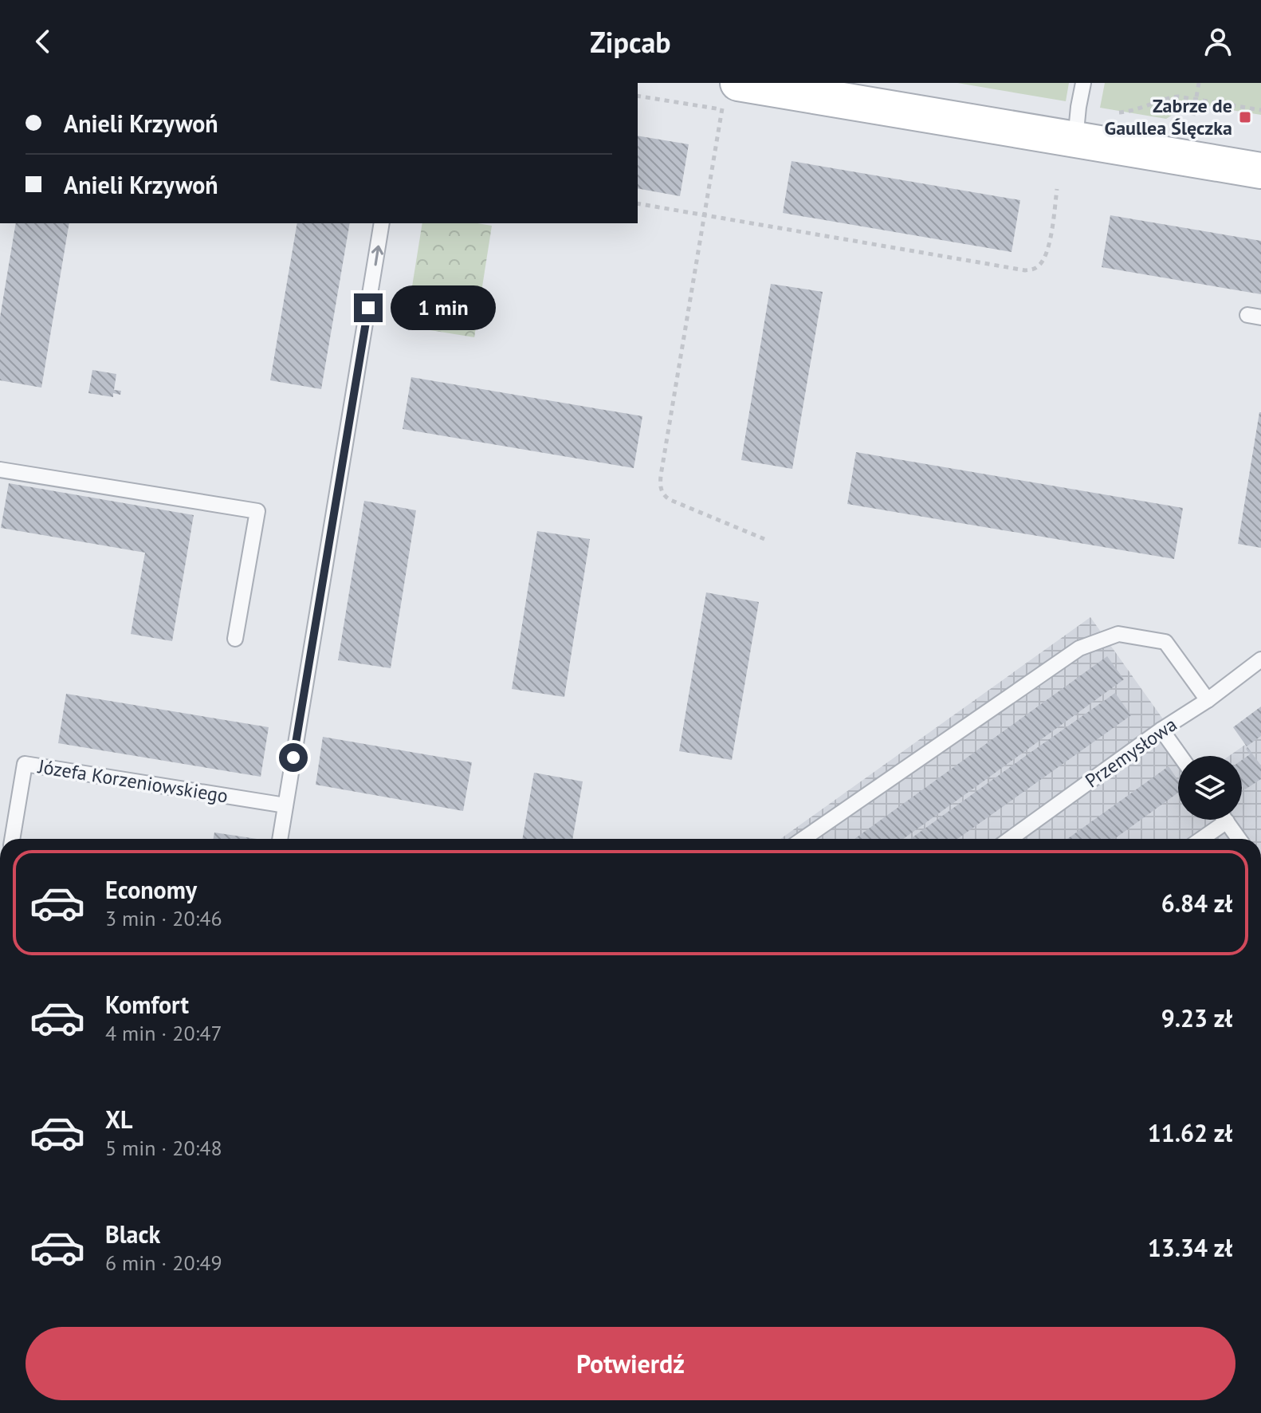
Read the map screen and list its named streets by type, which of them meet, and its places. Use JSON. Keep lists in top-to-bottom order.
{
  "streets": {
    "lane": ["Przemysłowa", "Józefa Korzeniowskiego"]
  },
  "places": {
    "transit": ["Zabrze de Gaullea Ślęczka"]
  },
  "page": {
    "header": "Zipcab",
    "banner": ["Anieli Krzywoń", "Anieli Krzywoń"],
    "bubble": "1 min",
    "list": [
      {
        "name": "Economy",
        "note": "3 min · 20:46",
        "value": "6.84 zł"
      },
      {
        "name": "Komfort",
        "note": "4 min · 20:47",
        "value": "9.23 zł"
      },
      {
        "name": "XL",
        "note": "5 min · 20:48",
        "value": "11.62 zł"
      },
      {
        "name": "Black",
        "note": "6 min · 20:49",
        "value": "13.34 zł"
      }
    ],
    "buttons": "Potwierdź"
  }
}
